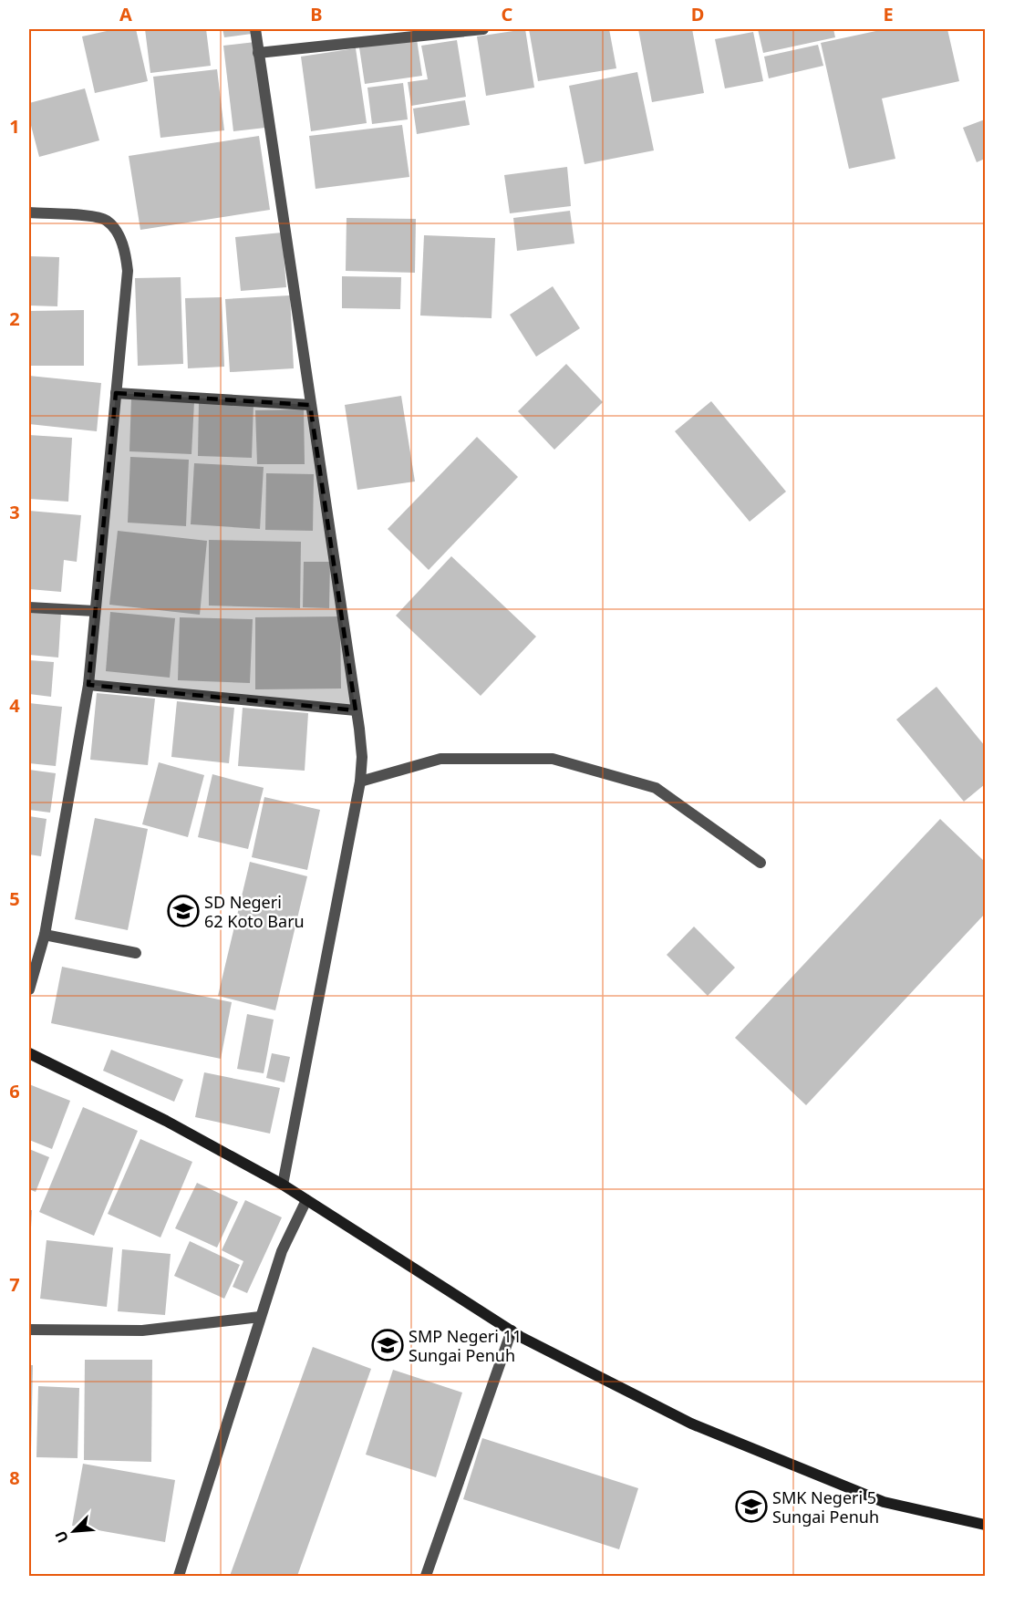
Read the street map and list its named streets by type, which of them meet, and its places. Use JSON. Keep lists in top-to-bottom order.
{
  "places": {
    "school or university": ["SD Negeri 62 Koto Baru", "SMP Negeri 11 Sungai Penuh", "SMK Negeri 5 Sungai Penuh"]
  },
  "north": "bottom left",
  "grid": {
    "columns": [
      "A",
      "B",
      "C",
      "D",
      "E"
    ],
    "rows": [
      "1",
      "2",
      "3",
      "4",
      "5",
      "6",
      "7",
      "8"
    ]
  }
}
